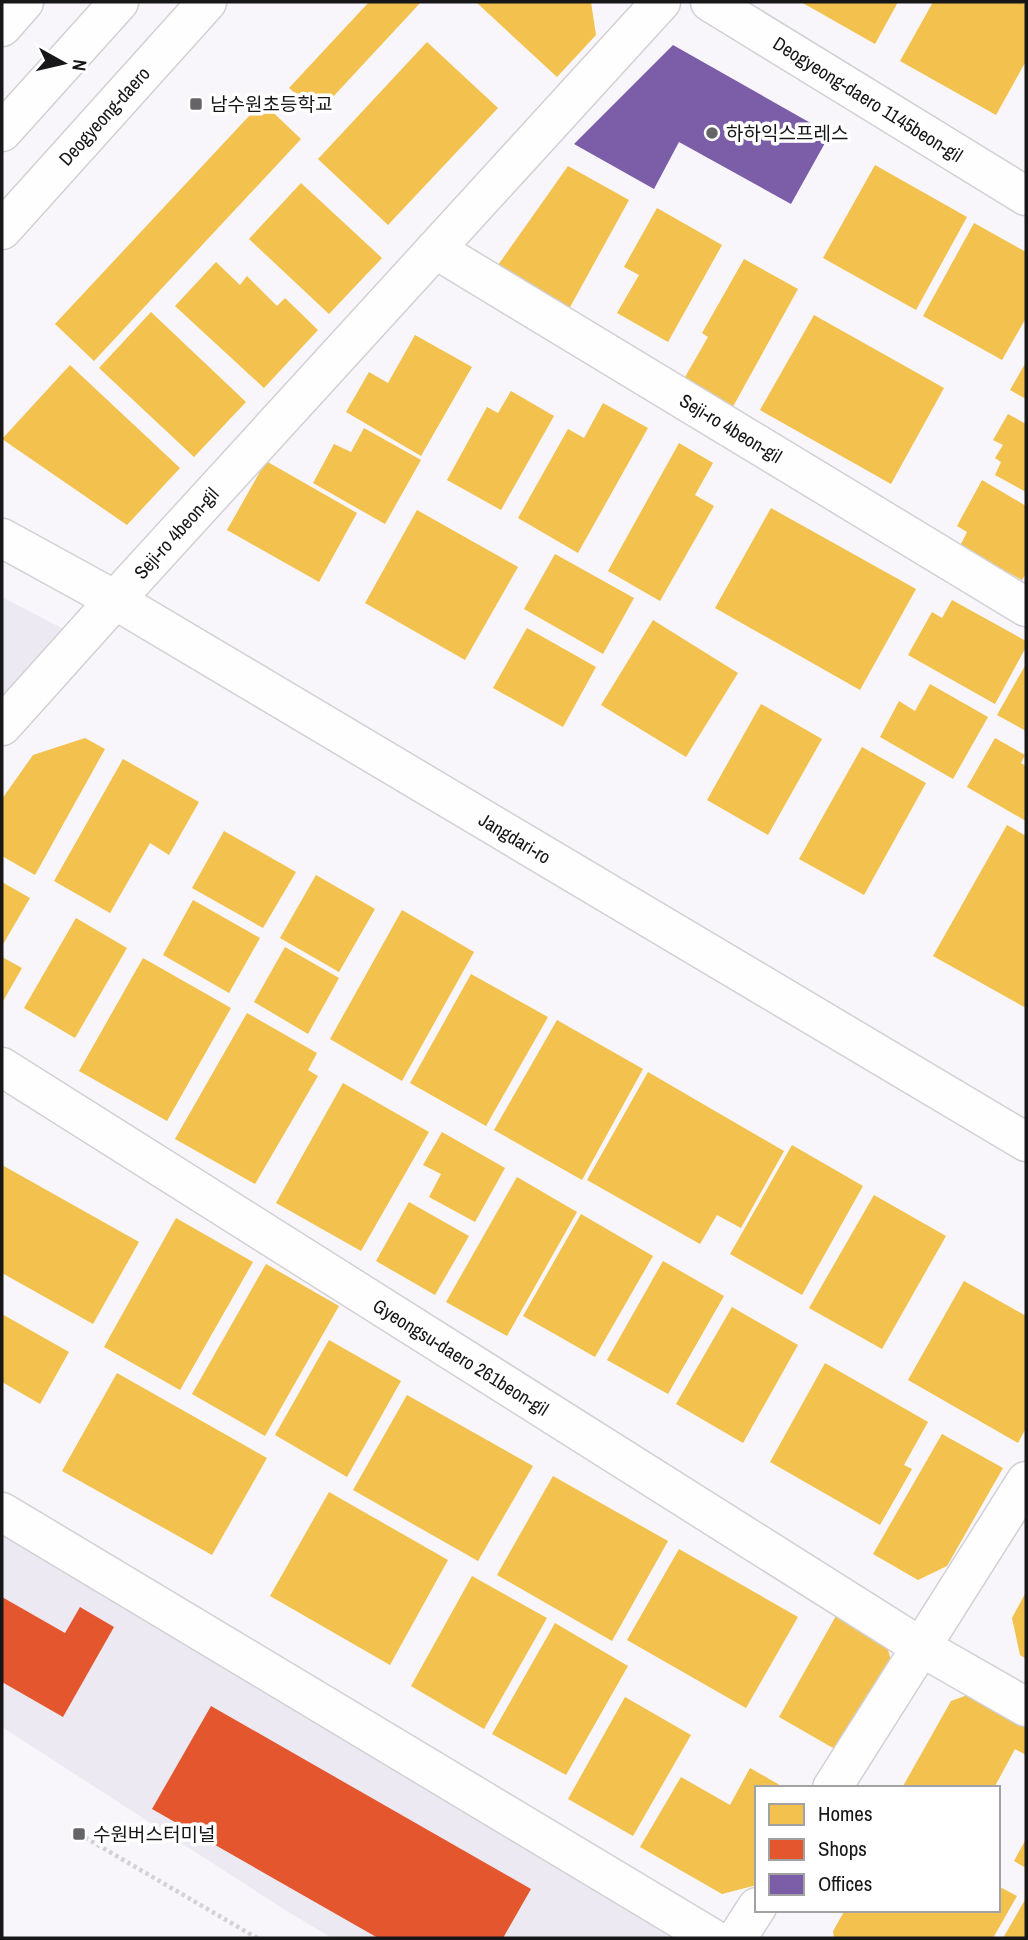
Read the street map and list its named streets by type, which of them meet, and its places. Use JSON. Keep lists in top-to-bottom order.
{
  "streets": {
    "street": [
      "Deogyeong-daero 1145beon-gil",
      "Deogyeong-daero",
      "Seji-ro 4beon-gil",
      "Jangdari-ro",
      "Gyeongsu-daero 261beon-gil"
    ]
  },
  "crossings": [
    ["Seji-ro 4beon-gil", "Jangdari-ro"]
  ],
  "places": {
    "transit": ["남수원초등학교", "수원버스터미널"],
    "other": ["하하익스프레스"]
  },
  "legend": ["Homes", "Shops", "Offices"],
  "north": "right"
}
